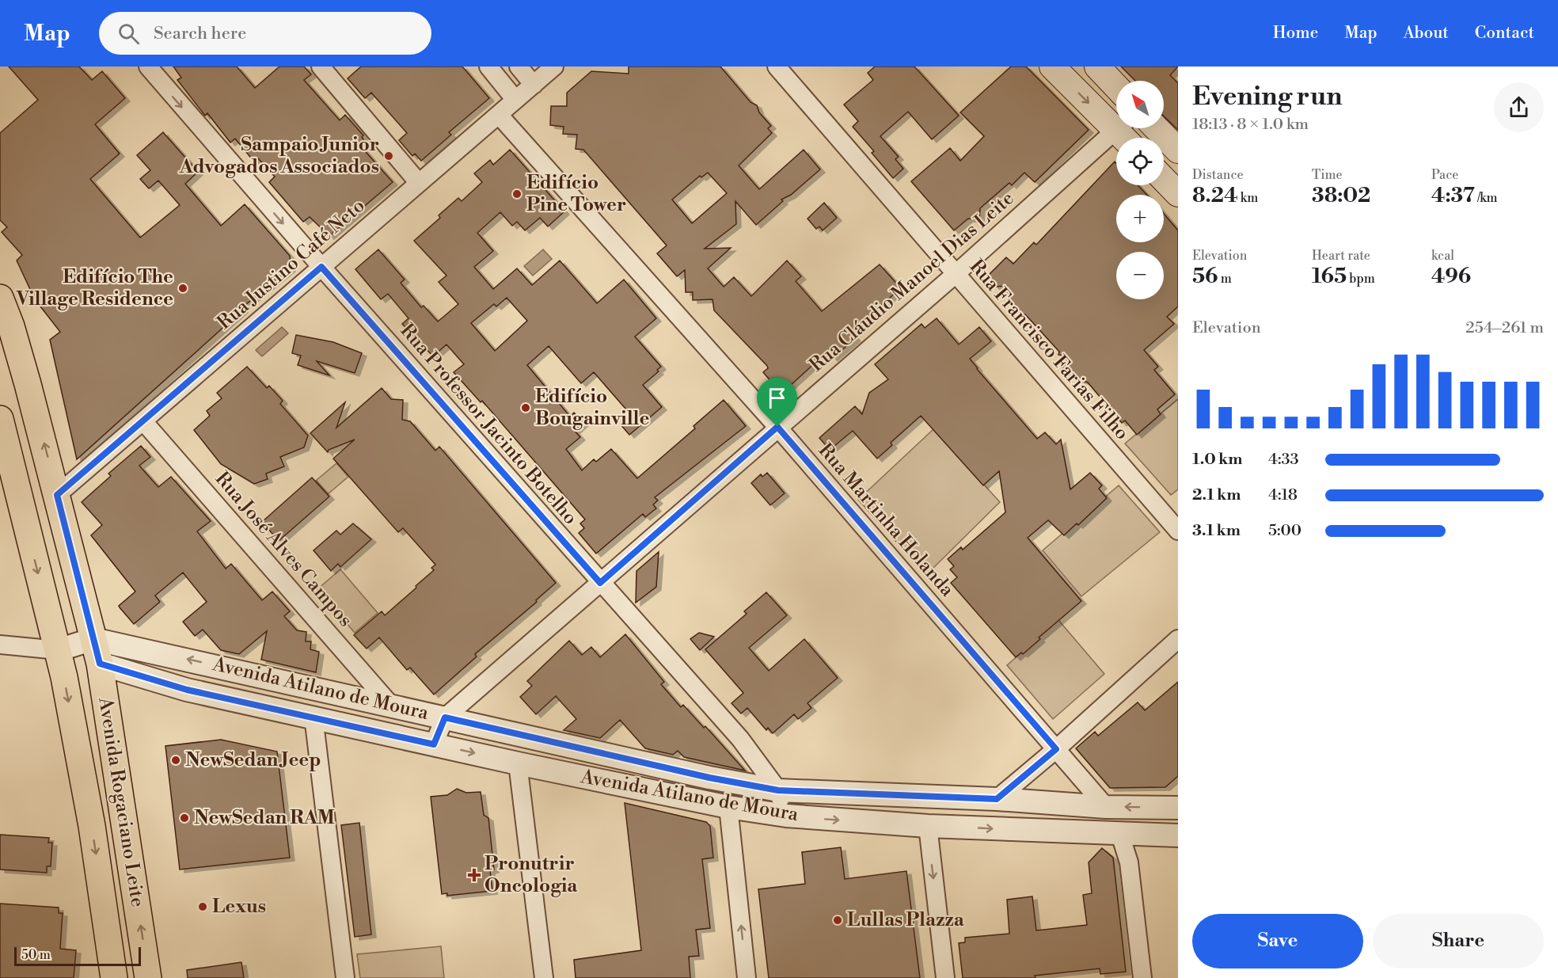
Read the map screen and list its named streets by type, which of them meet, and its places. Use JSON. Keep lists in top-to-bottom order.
{
  "streets": {
    "main road": ["Avenida Rogaciano Leite"],
    "street": [
      "Rua Justino Café Neto",
      "Rua Cláudio Manoel Dias Leite",
      "Rua Francisco Farias Filho",
      "Rua Professor Jacinto Botelho",
      "Rua Martinha Holanda",
      "Rua José Alves Campos",
      "Avenida Atilano de Moura"
    ]
  },
  "crossings": [
    ["Rua Justino Café Neto", "Rua Professor Jacinto Botelho"],
    ["Rua Justino Café Neto", "Rua Martinha Holanda"],
    ["Rua Justino Café Neto", "Rua José Alves Campos"],
    ["Rua Justino Café Neto", "Avenida Rogaciano Leite"],
    ["Rua Cláudio Manoel Dias Leite", "Rua Francisco Farias Filho"],
    ["Rua Cláudio Manoel Dias Leite", "Rua Professor Jacinto Botelho"],
    ["Rua Cláudio Manoel Dias Leite", "Rua Martinha Holanda"],
    ["Rua Cláudio Manoel Dias Leite", "Avenida Atilano de Moura"],
    ["Rua Professor Jacinto Botelho", "Avenida Atilano de Moura"],
    ["Rua Martinha Holanda", "Avenida Atilano de Moura"],
    ["Rua José Alves Campos", "Avenida Atilano de Moura"],
    ["Avenida Atilano de Moura", "Avenida Rogaciano Leite"]
  ],
  "places": {
    "other": [
      "Sampaio Junior Advogados Associados",
      "Edifício Pine Tower",
      "Edifício The Village Residence",
      "Edifício Bougainville",
      "NewSedan Jeep",
      "NewSedan RAM",
      "Lexus",
      "Lullas Plazza"
    ],
    "health": ["Pronutrir Oncologia"]
  },
  "scale_bar": "50 m",
  "north": "top left",
  "page": {
    "header": "Map",
    "search": "Search here",
    "nav": [
      "Home",
      "Map",
      "About",
      "Contact"
    ],
    "heading": ["Evening run", "18:13 · 8 × 1.0 km"],
    "map_buttons": ["+", "−"],
    "stats": [
      ["Distance", "8.24 km"],
      ["Time", "38:02"],
      ["Pace", "4:37 /km"],
      ["Elevation", "56 m"],
      ["Heart rate", "165 bpm"],
      ["kcal", "496"]
    ],
    "chart": ["Elevation", "254–261 m"],
    "list": [
      {
        "name": "1.0 km",
        "note": "4:33"
      },
      {
        "name": "2.1 km",
        "note": "4:18"
      },
      {
        "name": "3.1 km",
        "note": "5:00"
      }
    ],
    "buttons": ["Save", "Share"],
    "scale": "50 m"
  }
}
